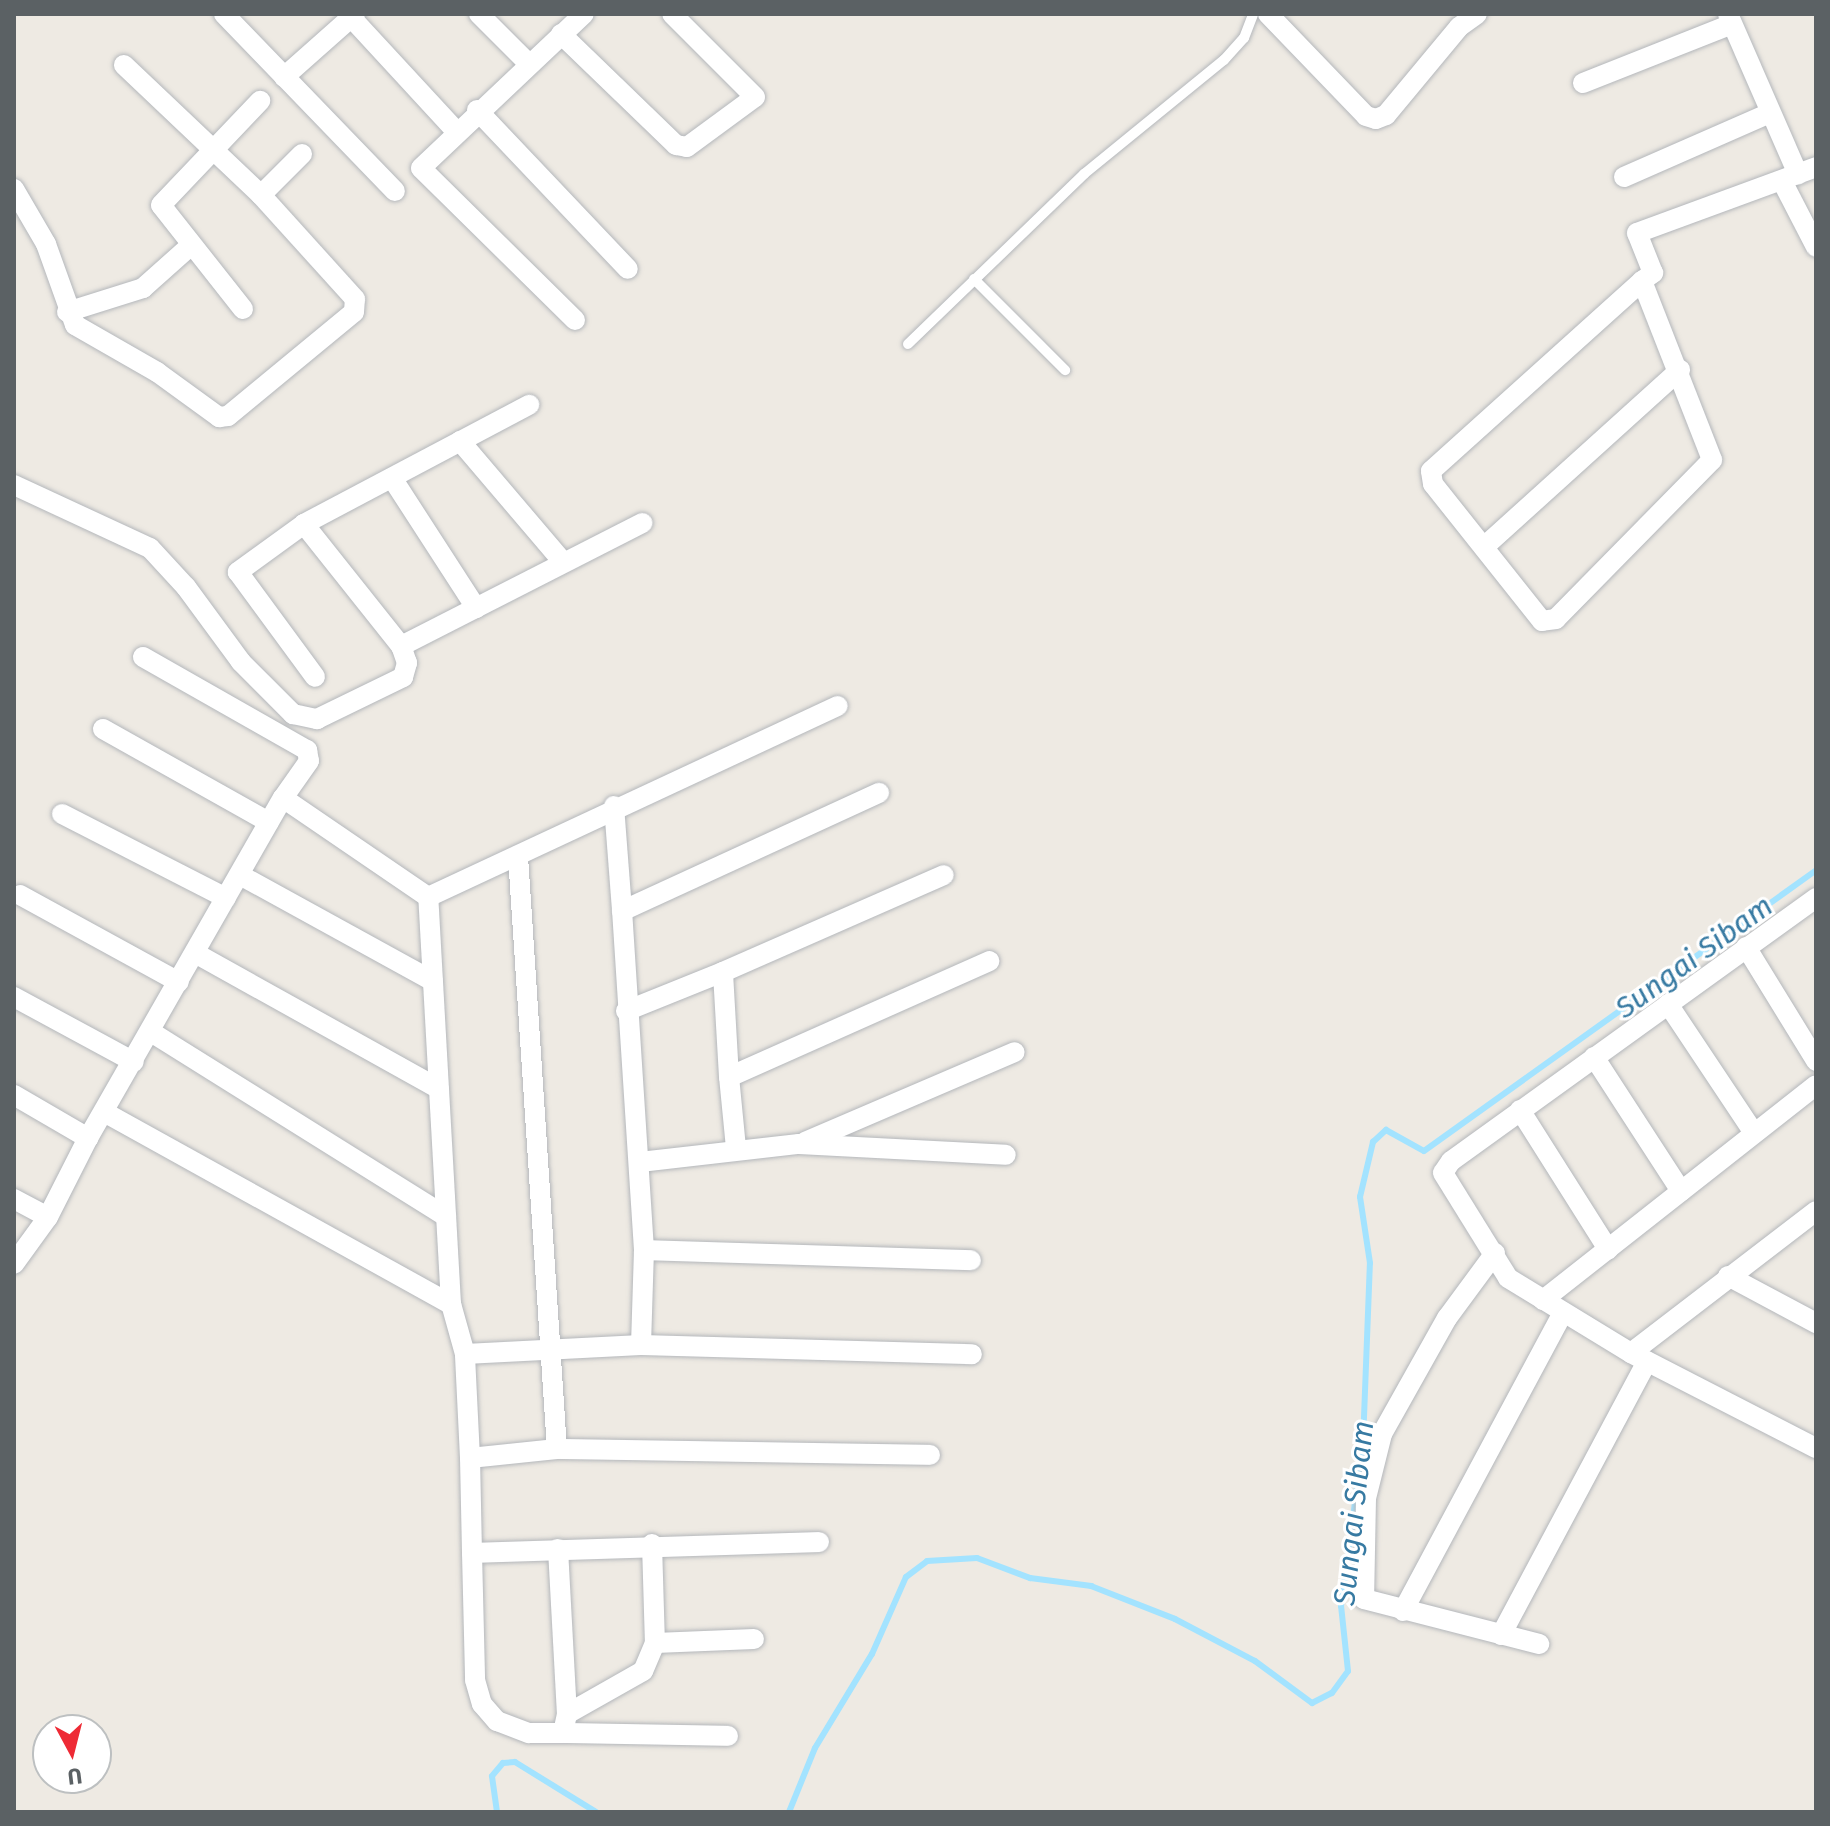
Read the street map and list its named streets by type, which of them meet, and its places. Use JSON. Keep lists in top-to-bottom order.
{
  "water": ["Sungai Sibam"],
  "north": "bottom"
}
